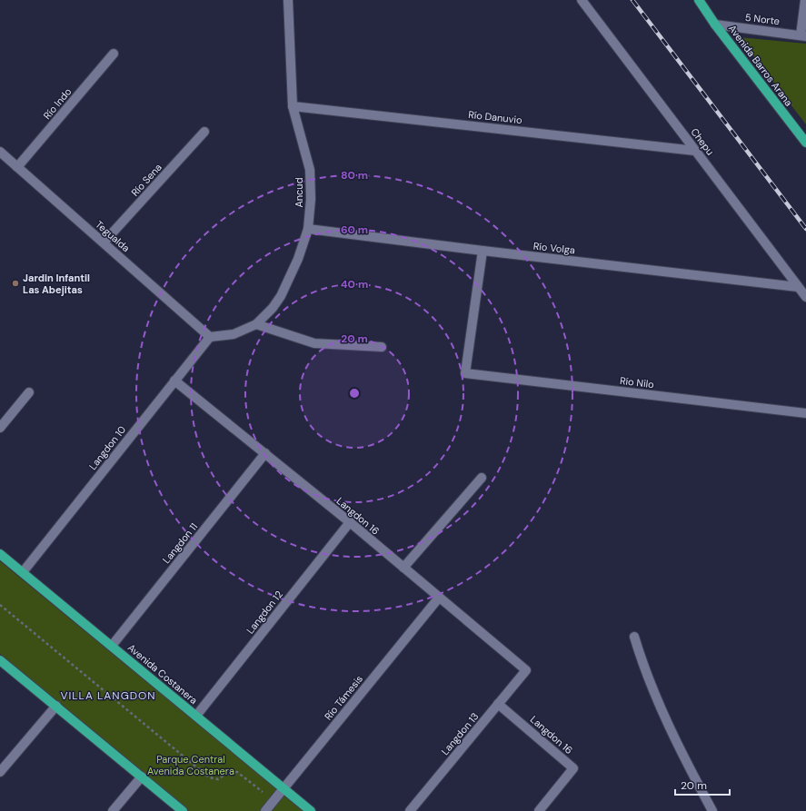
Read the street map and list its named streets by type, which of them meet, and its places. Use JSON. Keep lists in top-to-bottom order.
{
  "streets": {
    "main road": ["Avenida Barros Arana", "Avenida Costanera"],
    "street": [
      "5 Norte",
      "Río Indo",
      "Río Danuvio",
      "Chepu",
      "Río Sena",
      "Ancud",
      "Tegualda",
      "Río Volga",
      "Río Nilo",
      "Langdon 10",
      "Langdon 16",
      "Langdon 11",
      "Langdon 12",
      "Río Támesis",
      "Langdon 13"
    ]
  },
  "crossings": [
    ["5 Norte", "Avenida Barros Arana"],
    ["Río Indo", "Tegualda"],
    ["Río Danuvio", "Chepu"],
    ["Río Danuvio", "Ancud"],
    ["Chepu", "Río Volga"],
    ["Río Sena", "Tegualda"],
    ["Ancud", "Tegualda"],
    ["Ancud", "Río Volga"],
    ["Ancud", "Langdon 10"],
    ["Tegualda", "Langdon 10"],
    ["Río Volga", "Río Nilo"],
    ["Langdon 10", "Langdon 16"],
    ["Langdon 10", "Avenida Costanera"],
    ["Langdon 16", "Langdon 11"],
    ["Langdon 16", "Langdon 12"],
    ["Langdon 16", "Río Támesis"],
    ["Langdon 16", "Langdon 13"],
    ["Langdon 11", "Avenida Costanera"],
    ["Langdon 12", "Avenida Costanera"],
    ["Avenida Costanera", "Río Támesis"]
  ],
  "districts": ["VILLA LANGDON"],
  "parks": ["Parque Central Avenida Costanera"],
  "places": ["Jardin Infantil Las Abejitas"],
  "scale_bar": "20 m",
  "rings": [
    "80 m",
    "60 m",
    "40 m",
    "20 m"
  ]
}
